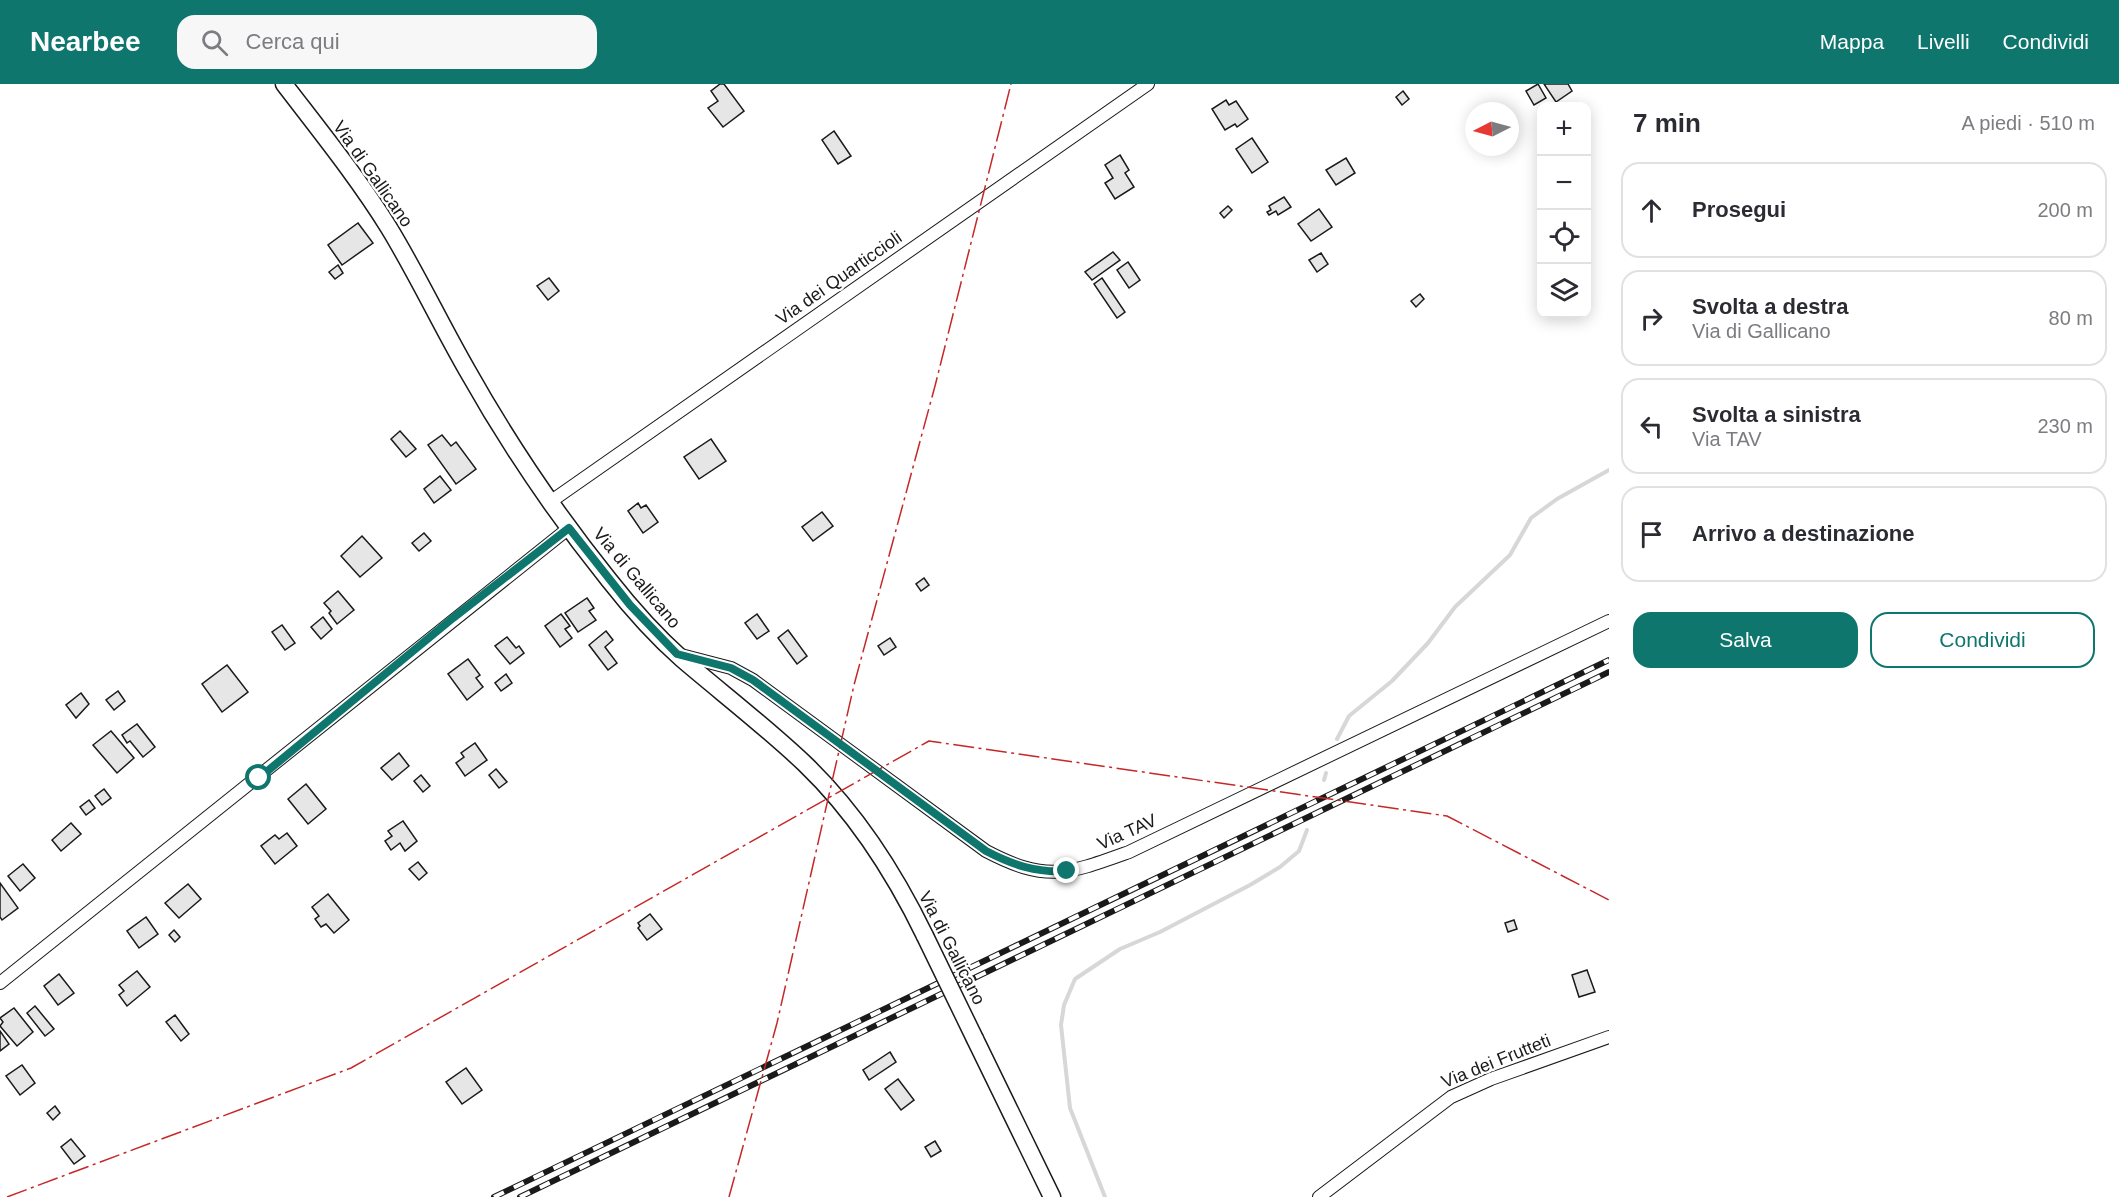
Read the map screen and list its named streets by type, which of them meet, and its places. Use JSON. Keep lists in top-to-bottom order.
{
  "streets": {
    "street": [
      "Via di Gallicano",
      "Via dei Quarticcioli",
      "Via TAV",
      "Via dei Frutteti"
    ]
  },
  "crossings": [
    ["Via di Gallicano", "Via dei Quarticcioli"],
    ["Via di Gallicano", "Via TAV"]
  ],
  "north": "left",
  "page": {
    "header": "Nearbee",
    "search": "Cerca qui",
    "nav": ["Mappa", "Livelli", "Condividi"],
    "heading": ["7 min", "A piedi · 510 m"],
    "map_buttons": ["+", "−"],
    "list": [
      ["Prosegui", "200 m"],
      ["Svolta a destra", "Via di Gallicano", "80 m"],
      ["Svolta a sinistra", "Via TAV", "230 m"],
      "Arrivo a destinazione"
    ],
    "buttons": ["Salva", "Condividi"]
  }
}
